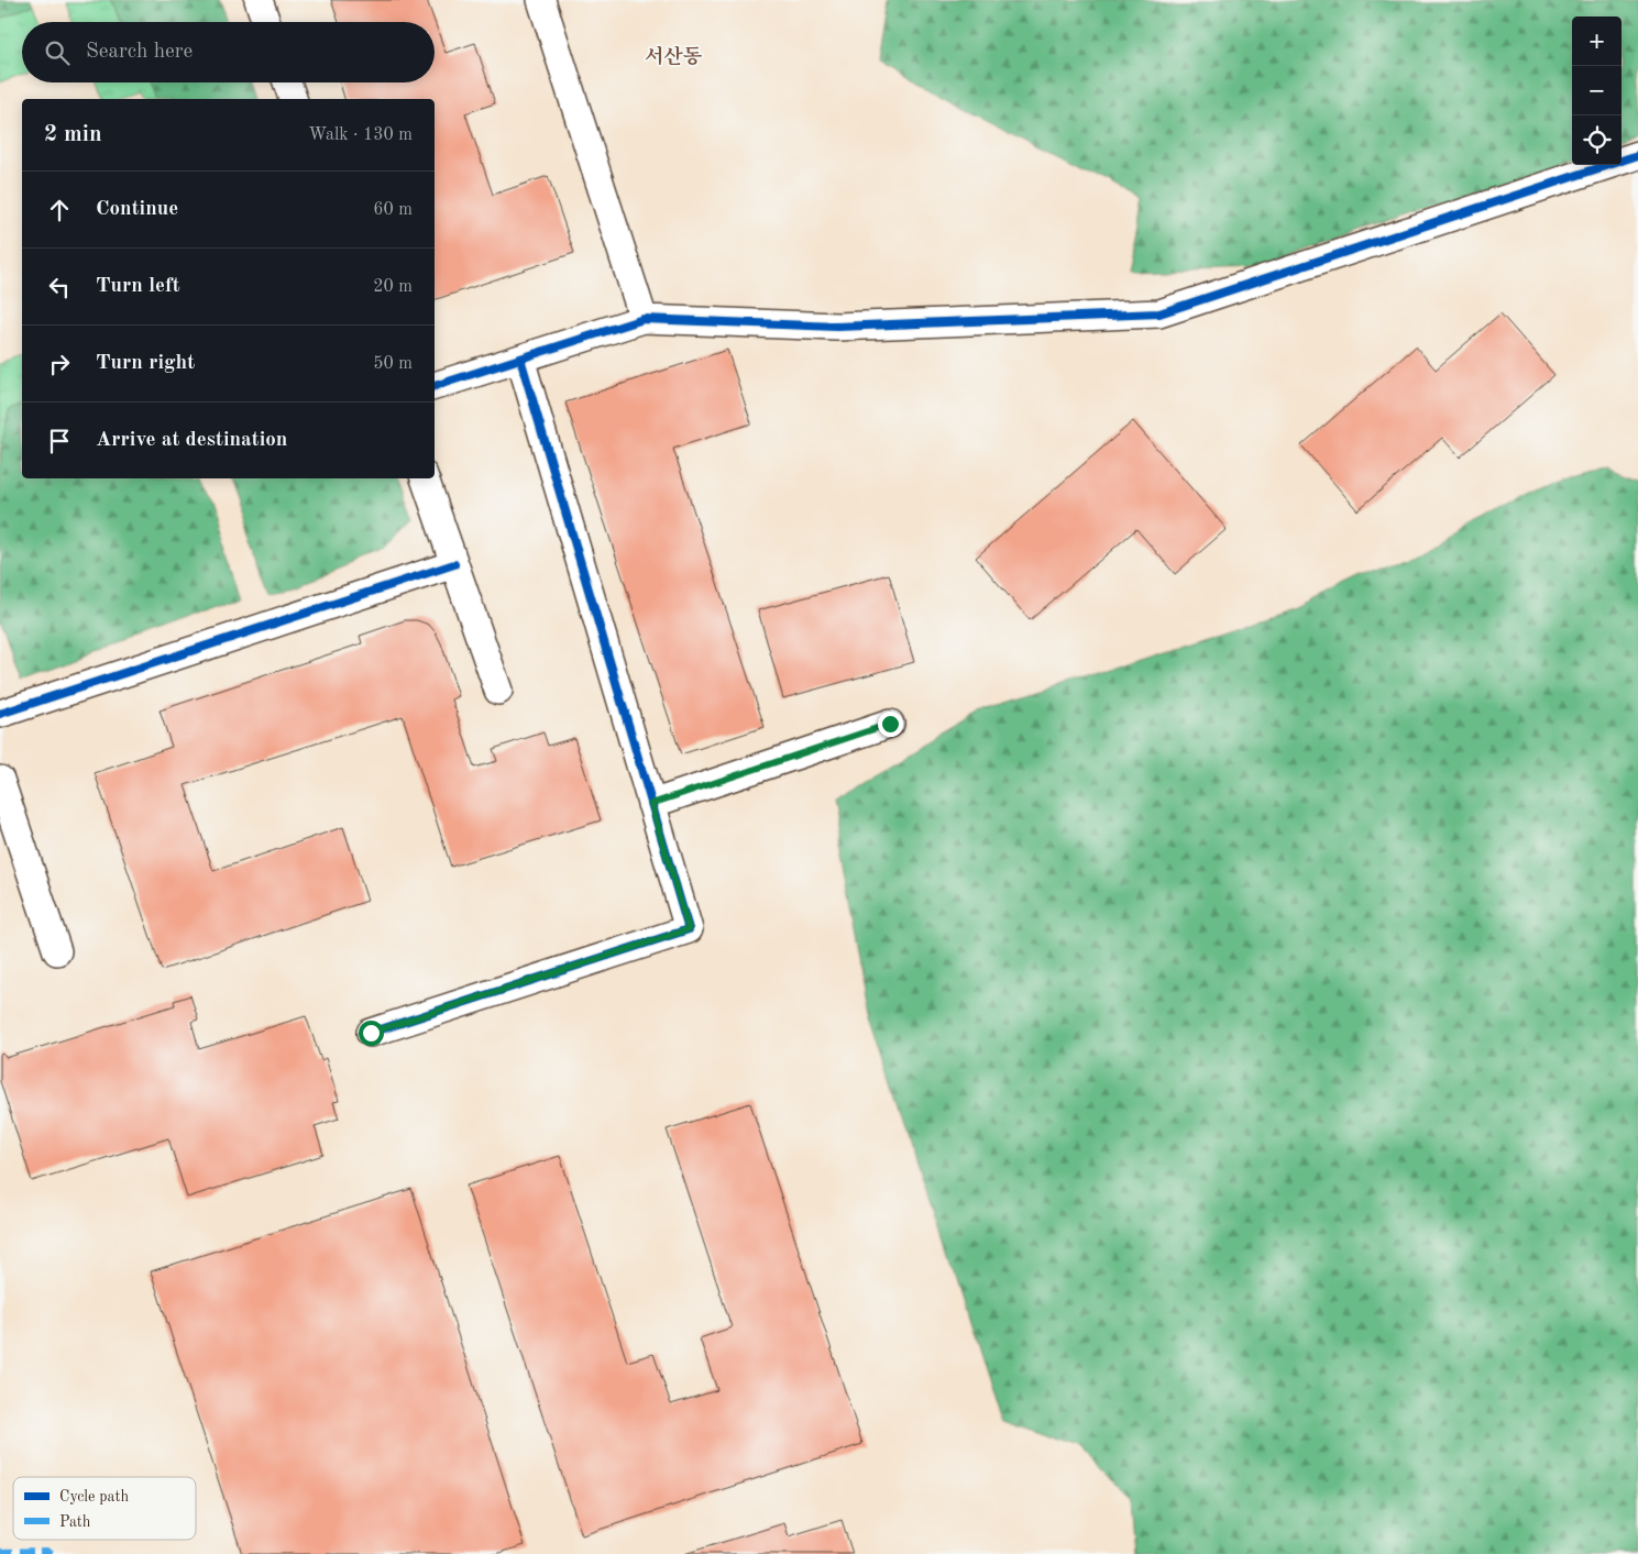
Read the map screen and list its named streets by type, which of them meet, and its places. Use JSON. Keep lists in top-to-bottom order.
{
  "districts": ["서산동"],
  "legend": ["Cycle path", "Path"],
  "page": {
    "map_buttons": ["+", "−"],
    "search": "Search here",
    "heading": ["2 min", "Walk · 130 m"],
    "list": [
      ["Continue", "60 m"],
      ["Turn left", "20 m"],
      ["Turn right", "50 m"],
      "Arrive at destination"
    ]
  }
}
